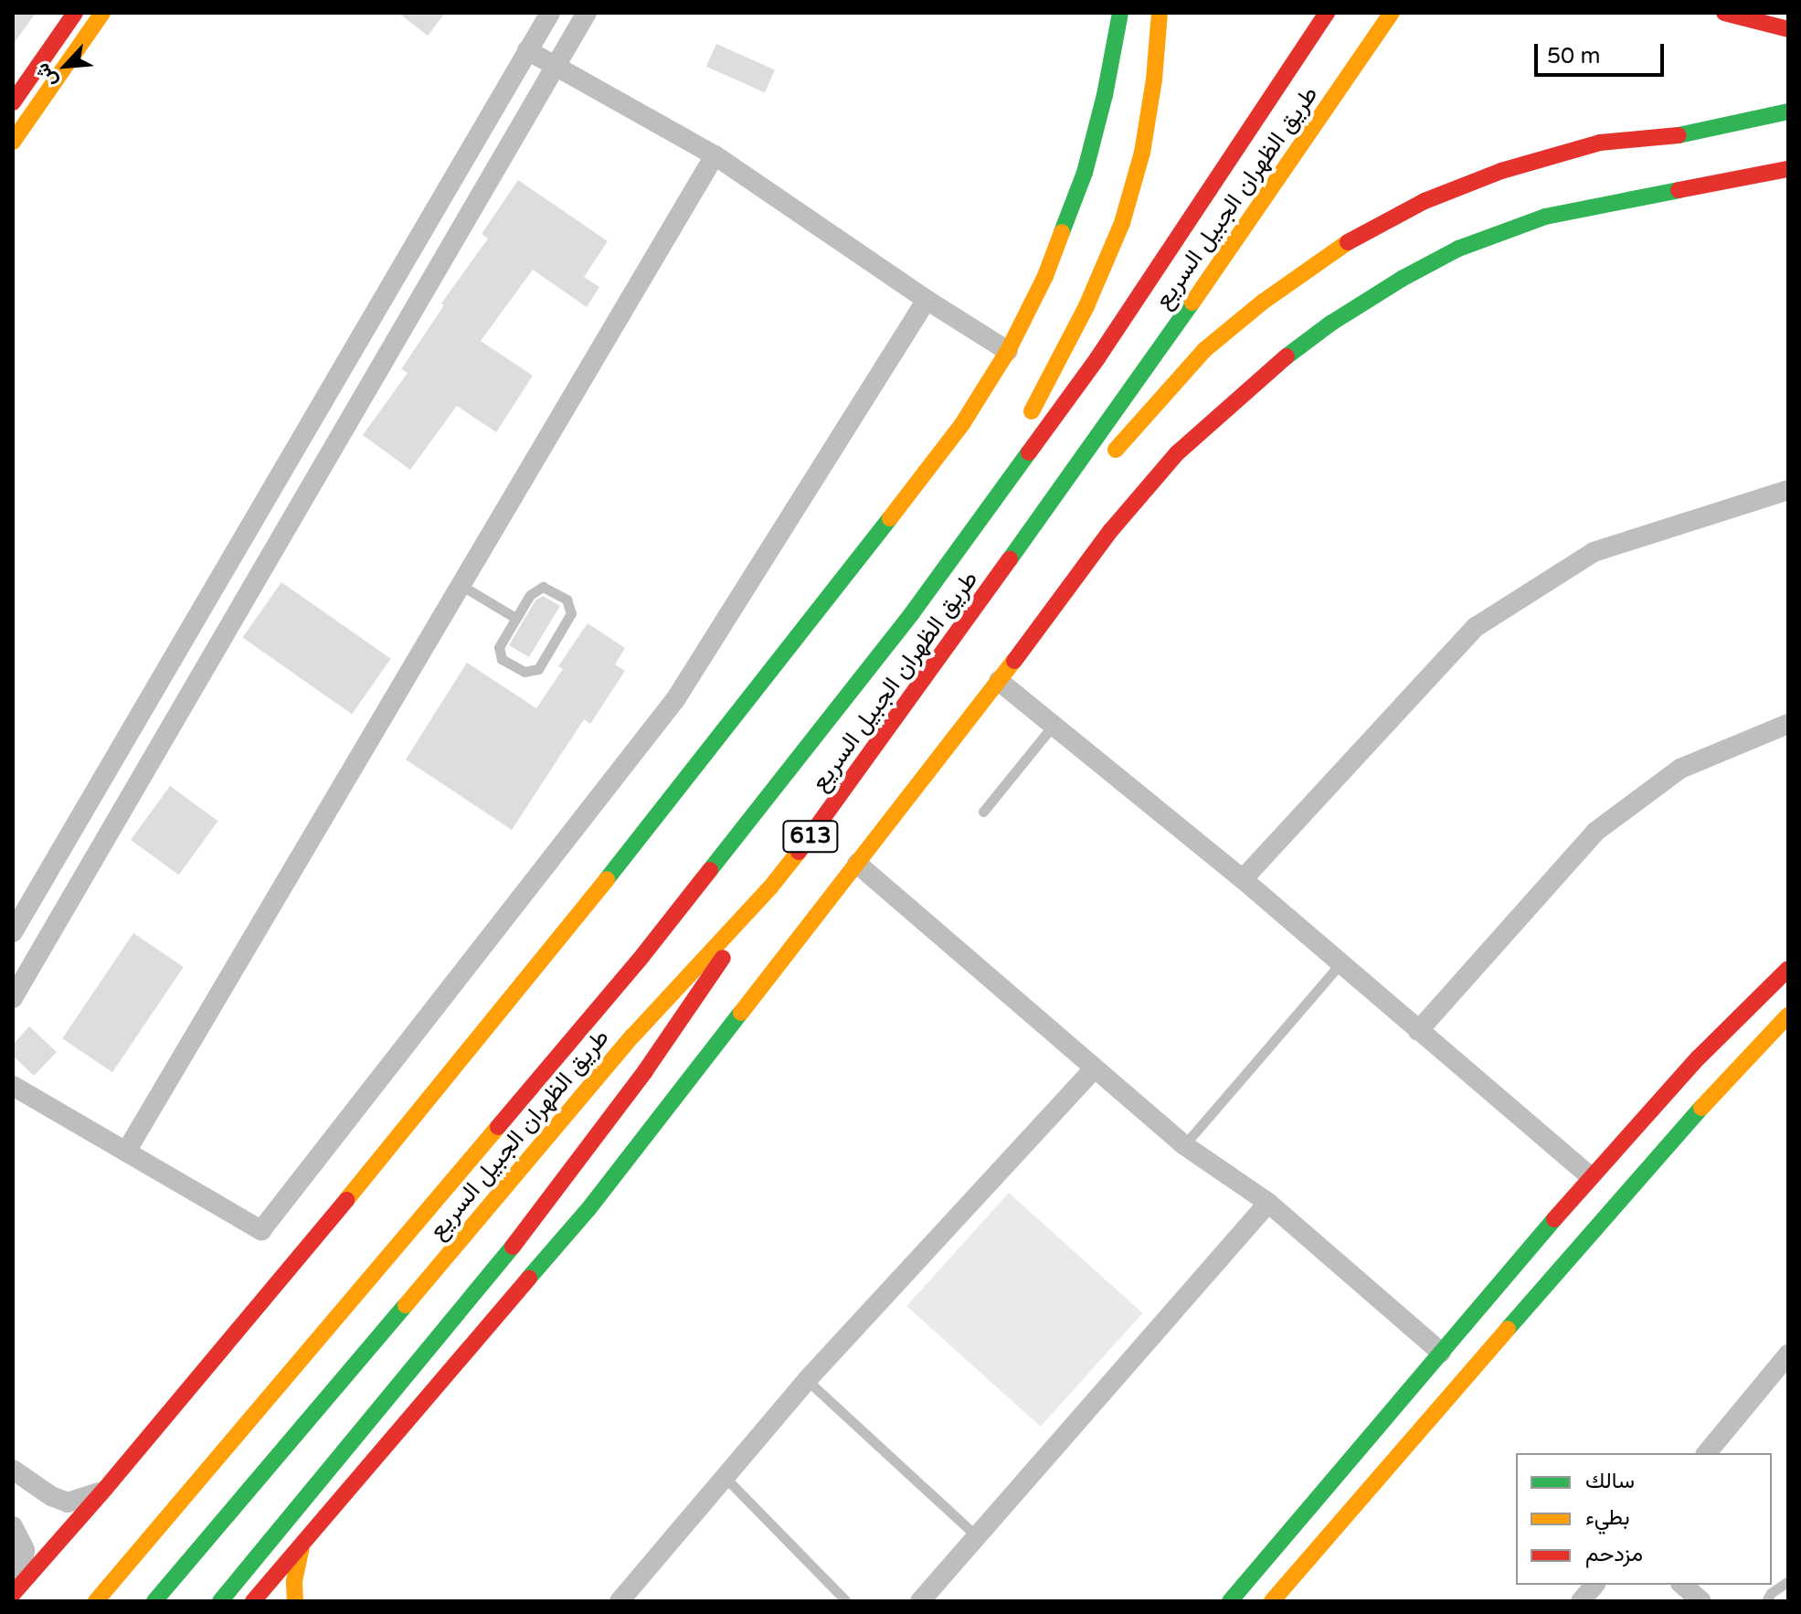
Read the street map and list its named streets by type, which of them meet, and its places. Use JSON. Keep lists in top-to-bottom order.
{
  "streets": {
    "main road": ["طريق الظهران الجبيل السريع", "613"]
  },
  "legend": ["سالك", "بطيء", "مزدحم"],
  "scale_bar": "50 m",
  "north": "bottom left"
}
